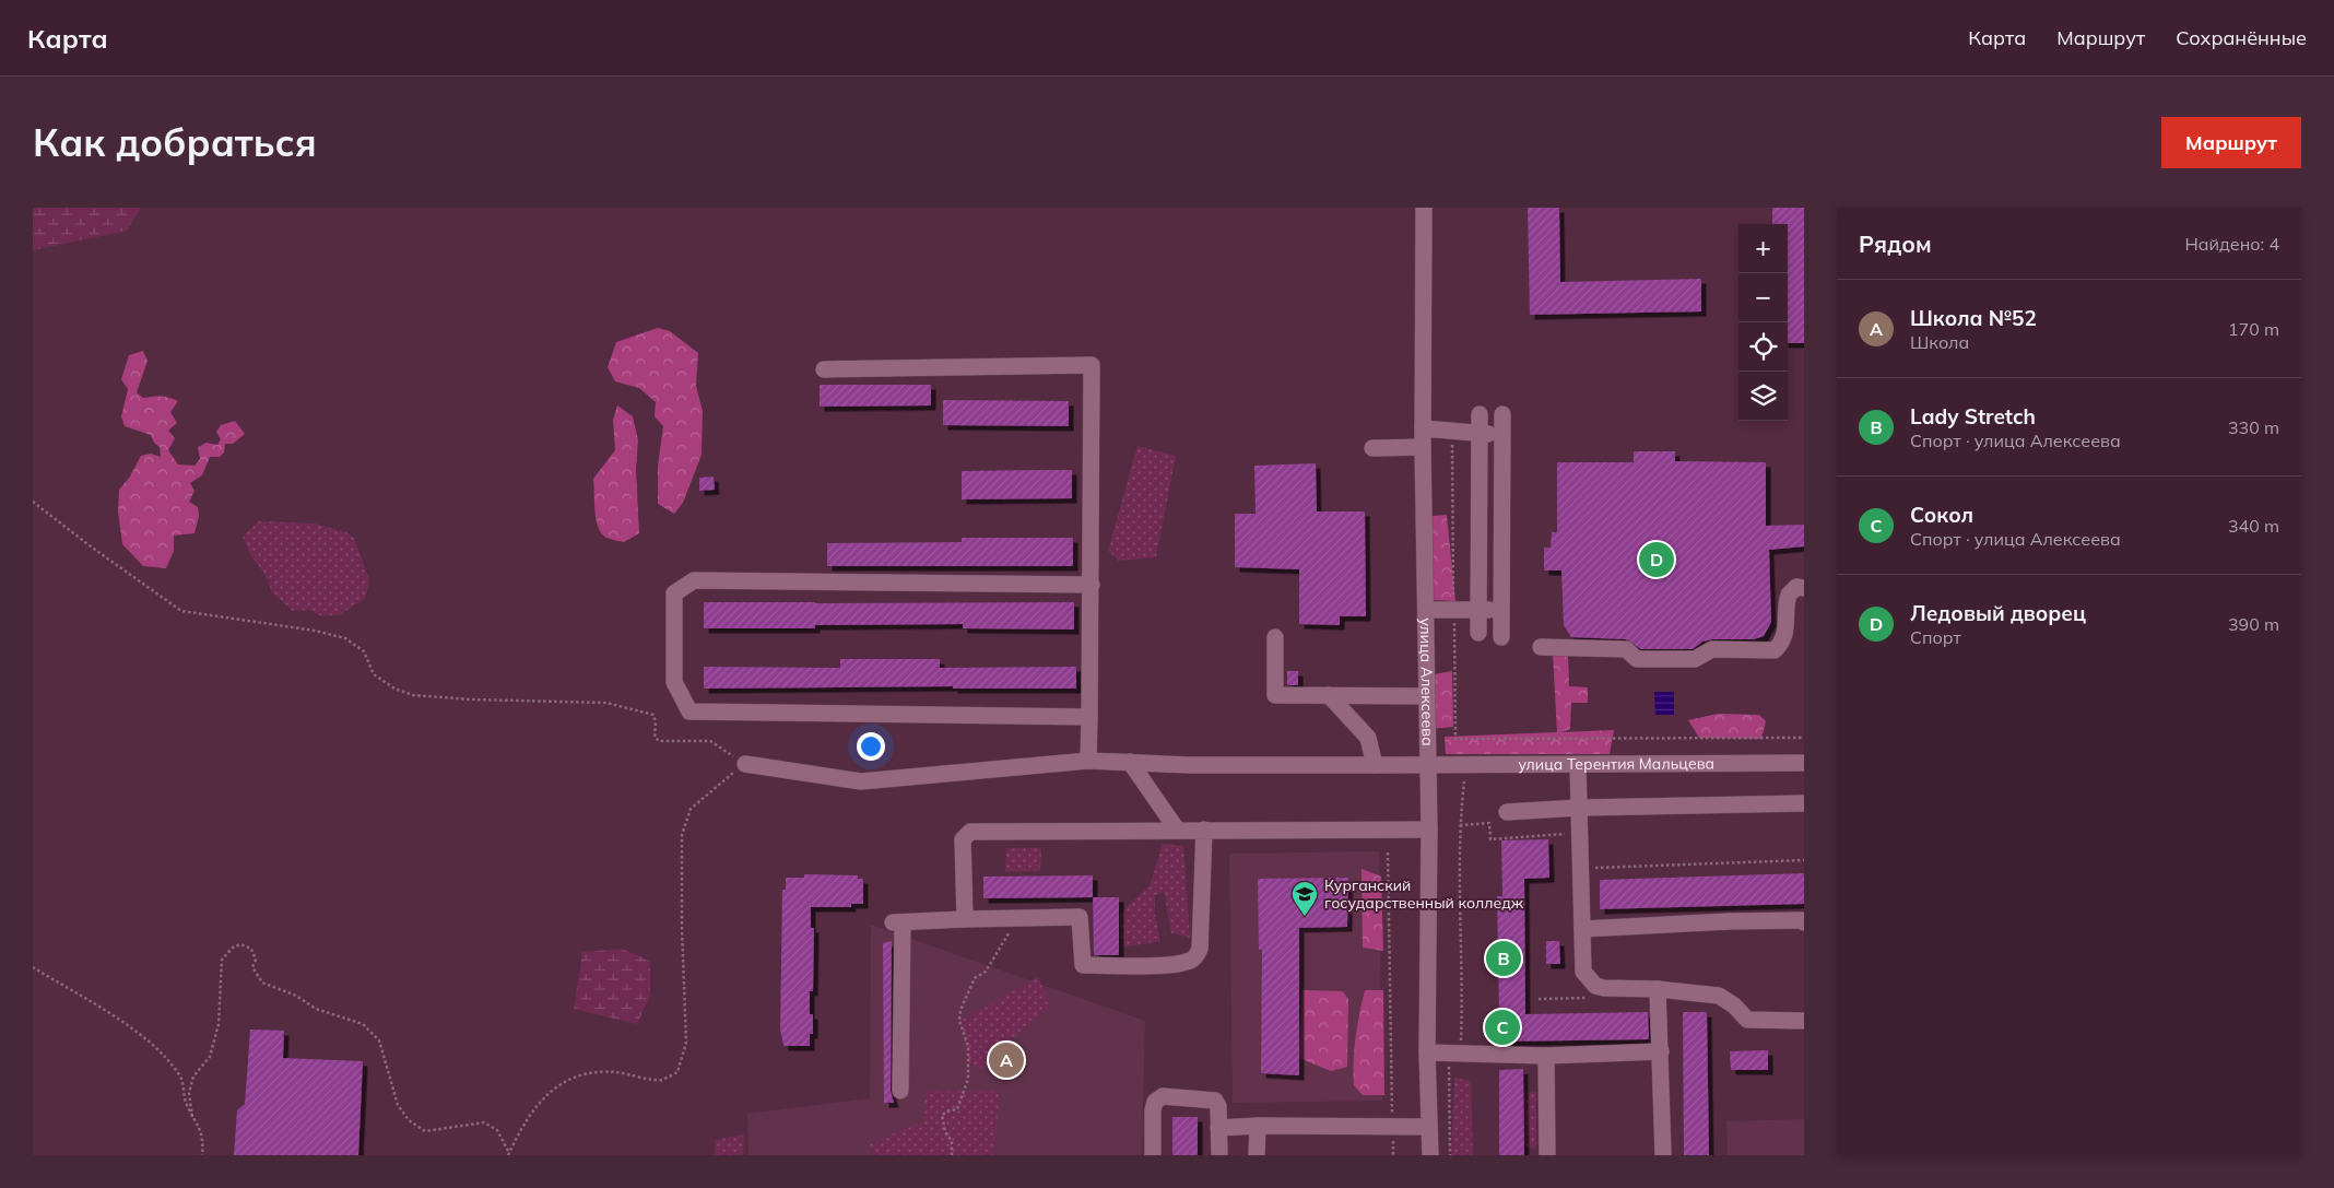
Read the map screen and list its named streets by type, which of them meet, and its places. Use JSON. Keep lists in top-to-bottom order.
{
  "streets": {
    "street": ["улица Алексеева", "улица Терентия Мальцева"]
  },
  "crossings": [
    ["улица Алексеева", "улица Терентия Мальцева"]
  ],
  "places": {
    "school or university": ["Курганский государственный колледж"]
  },
  "page": {
    "header": "Карта",
    "nav": ["Карта", "Маршрут", "Сохранённые"],
    "buttons": "Маршрут",
    "title": "Как добраться",
    "heading": ["Рядом", "Найдено: 4"],
    "map_buttons": ["+", "−"],
    "list": [
      {
        "mark": "A",
        "name": "Школа №52",
        "note": "Школа",
        "value": "170 m"
      },
      {
        "mark": "B",
        "name": "Lady Stretch",
        "note": "Спорт · улица Алексеева",
        "value": "330 m"
      },
      {
        "mark": "C",
        "name": "Сокол",
        "note": "Спорт · улица Алексеева",
        "value": "340 m"
      },
      {
        "mark": "D",
        "name": "Ледовый дворец",
        "note": "Спорт",
        "value": "390 m"
      }
    ],
    "pins": [
      "D",
      "B",
      "C",
      "A"
    ]
  }
}
